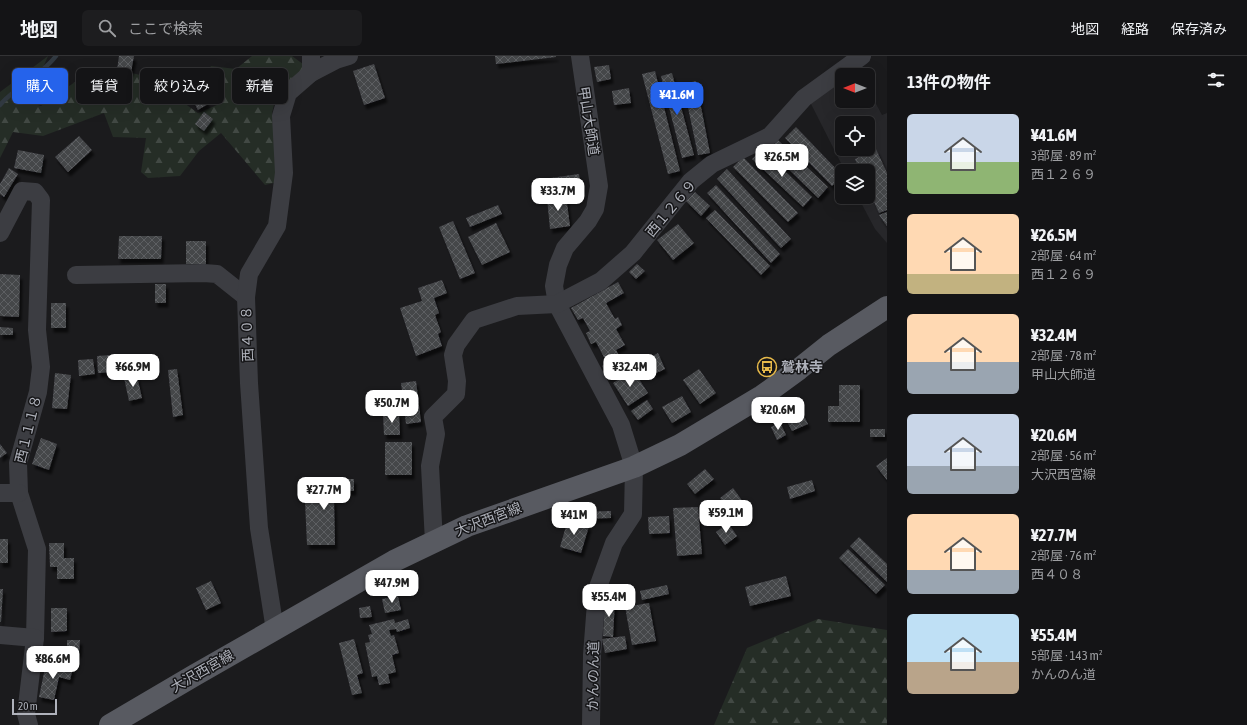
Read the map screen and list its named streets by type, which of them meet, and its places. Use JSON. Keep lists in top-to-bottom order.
{
  "streets": {
    "main road": ["大沢西宮線"],
    "street": [
      "甲山大師道",
      "西１２６９",
      "西４０８",
      "西１１１８",
      "かんのん道"
    ]
  },
  "crossings": [
    ["甲山大師道", "西１２６９"],
    ["甲山大師道", "大沢西宮線"],
    ["甲山大師道", "かんのん道"],
    ["西４０８", "大沢西宮線"],
    ["大沢西宮線", "かんのん道"]
  ],
  "places": {
    "bus stop": ["鷲林寺"]
  },
  "scale_bar": "20 m",
  "north": "left",
  "page": {
    "header": "地図",
    "search": "ここで検索",
    "nav": ["地図", "経路", "保存済み"],
    "heading": "13件の物件",
    "chip": [
      "購入",
      "賃貸",
      "絞り込み",
      "新着"
    ],
    "price": [
      "¥41.6M",
      "¥26.5M",
      "¥33.7M",
      "¥66.9M",
      "¥32.4M",
      "¥50.7M",
      "¥20.6M",
      "¥27.7M",
      "¥59.1M",
      "¥41M",
      "¥47.9M",
      "¥55.4M",
      "¥86.6M"
    ],
    "list": [
      {
        "name": "¥41.6M",
        "note": "3部屋 · 89 m² · 西１２６９"
      },
      {
        "name": "¥26.5M",
        "note": "2部屋 · 64 m² · 西１２６９"
      },
      {
        "name": "¥32.4M",
        "note": "2部屋 · 78 m² · 甲山大師道"
      },
      {
        "name": "¥20.6M",
        "note": "2部屋 · 56 m² · 大沢西宮線"
      },
      {
        "name": "¥27.7M",
        "note": "2部屋 · 76 m² · 西４０８"
      },
      {
        "name": "¥55.4M",
        "note": "5部屋 · 143 m² · かんのん道"
      }
    ],
    "scale": "20 m"
  }
}
